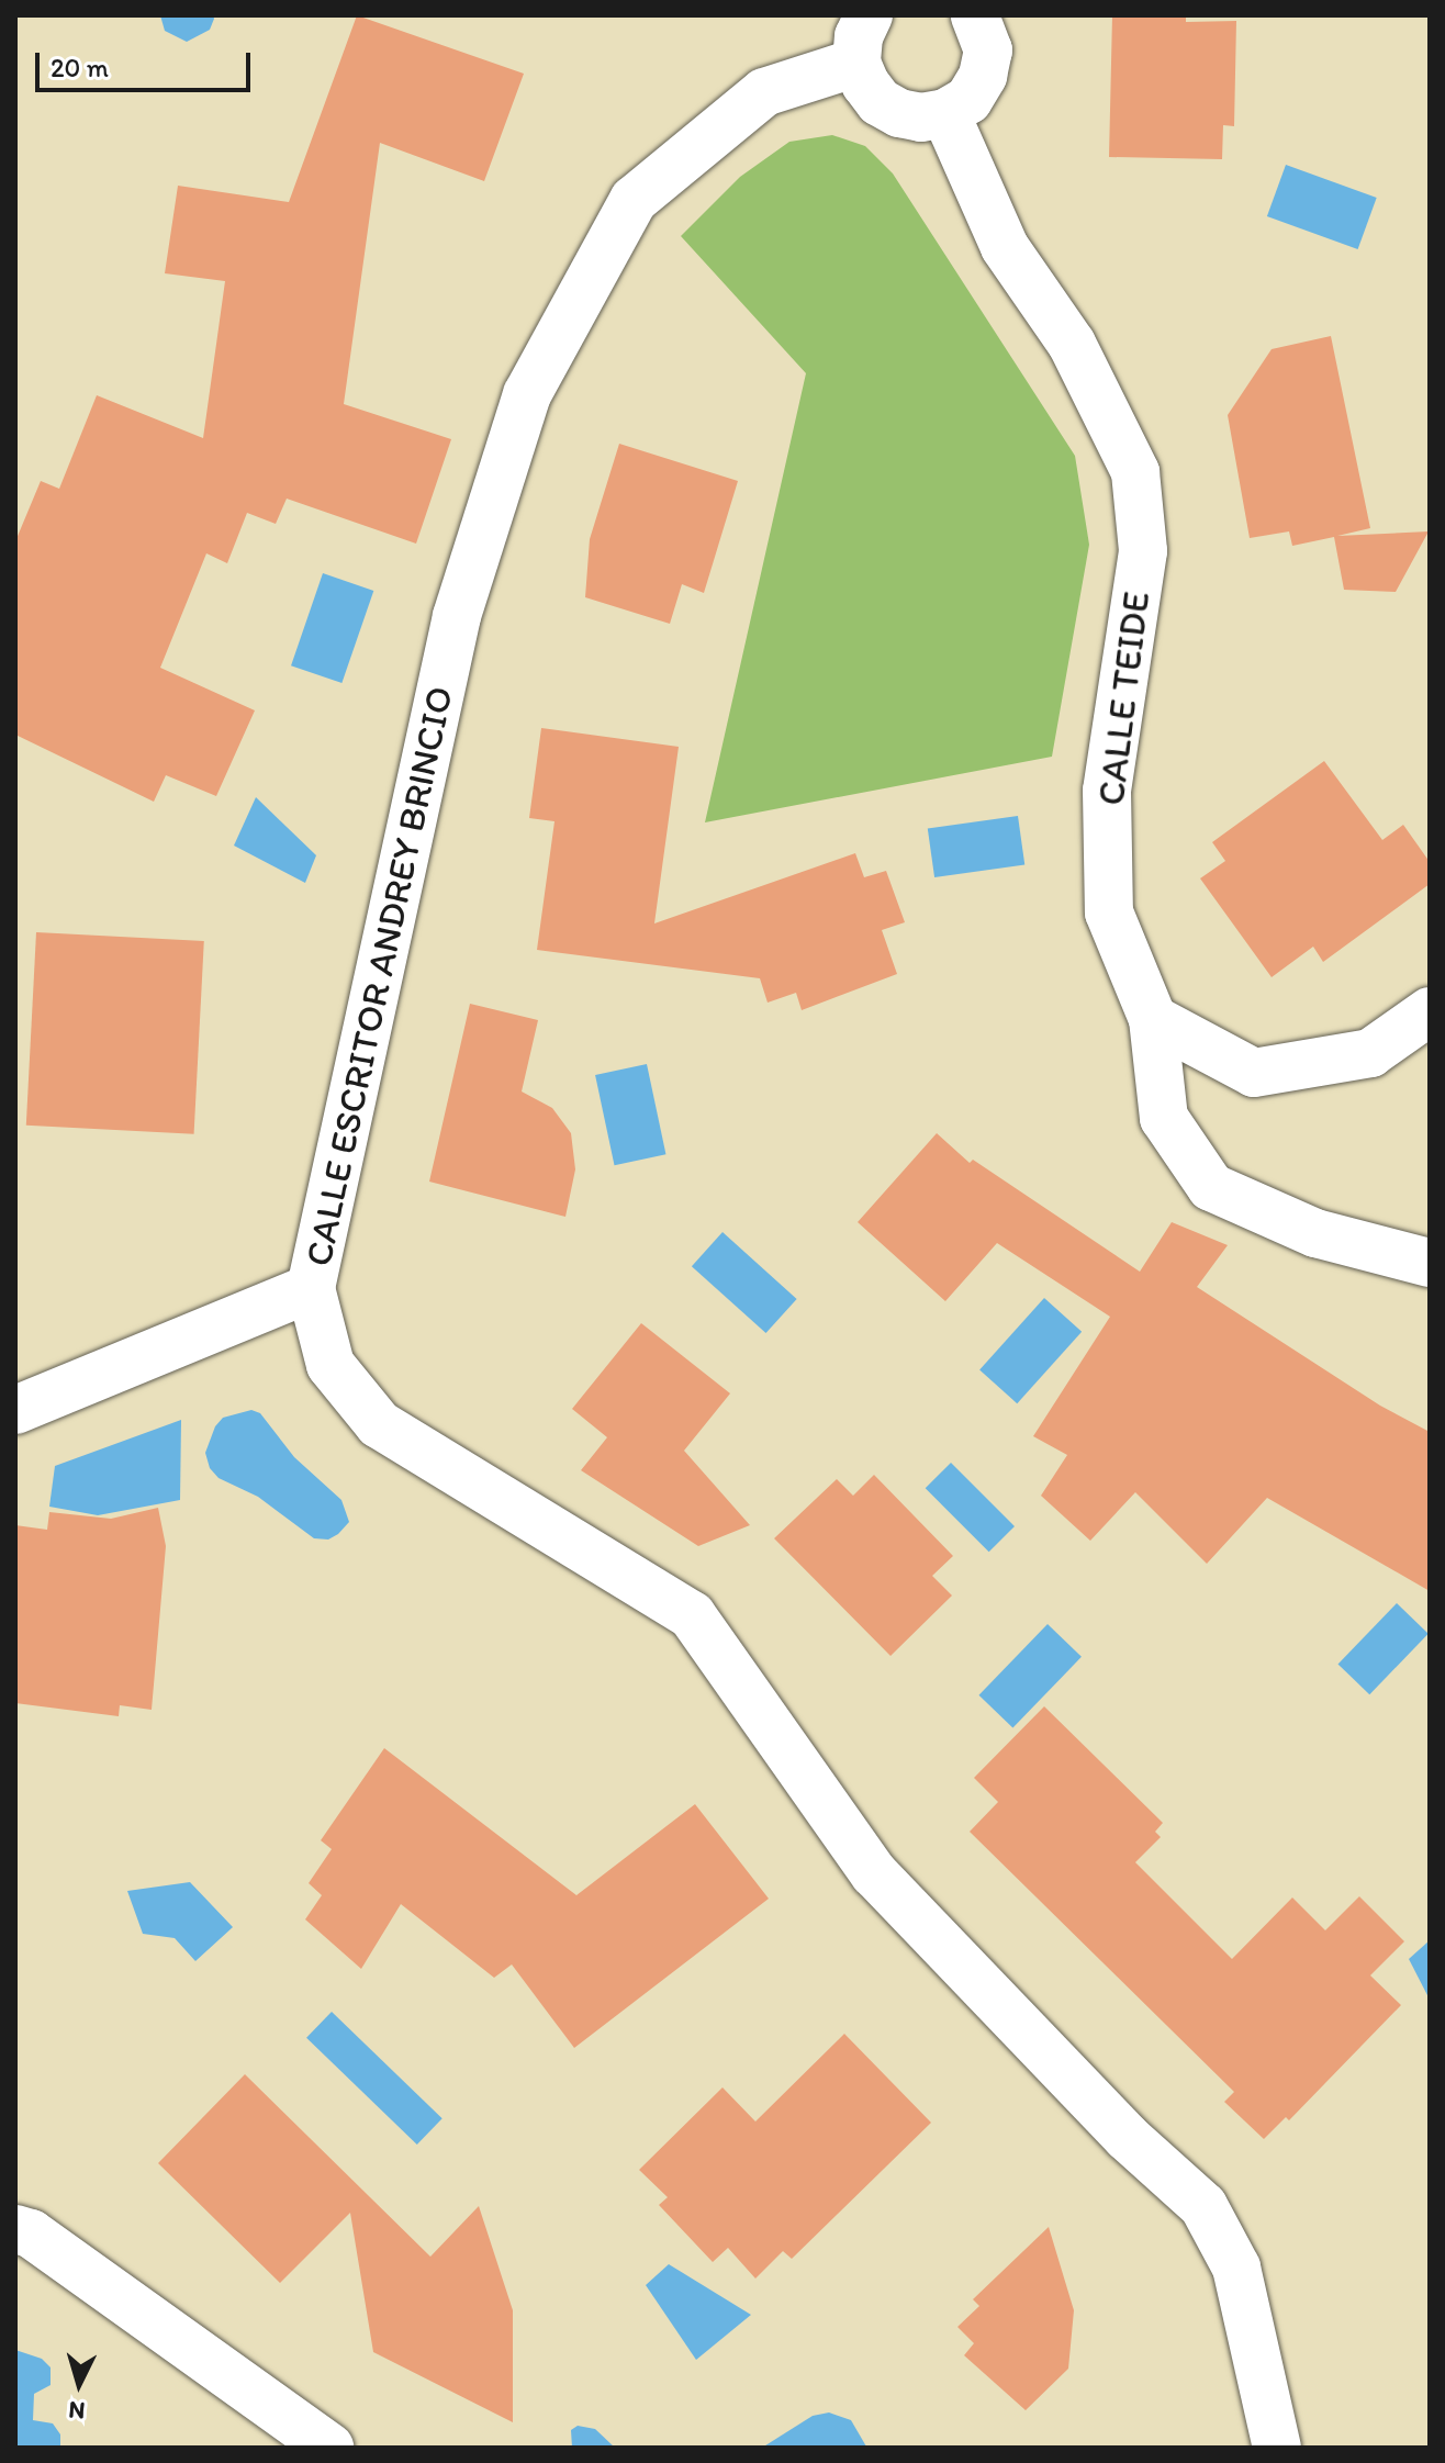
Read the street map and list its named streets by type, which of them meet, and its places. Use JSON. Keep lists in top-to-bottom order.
{
  "streets": {
    "street": ["CALLE TEIDE", "CALLE ESCRITOR ANDREY BRINCIO"]
  },
  "scale_bar": "20 m",
  "north": "bottom"
}
